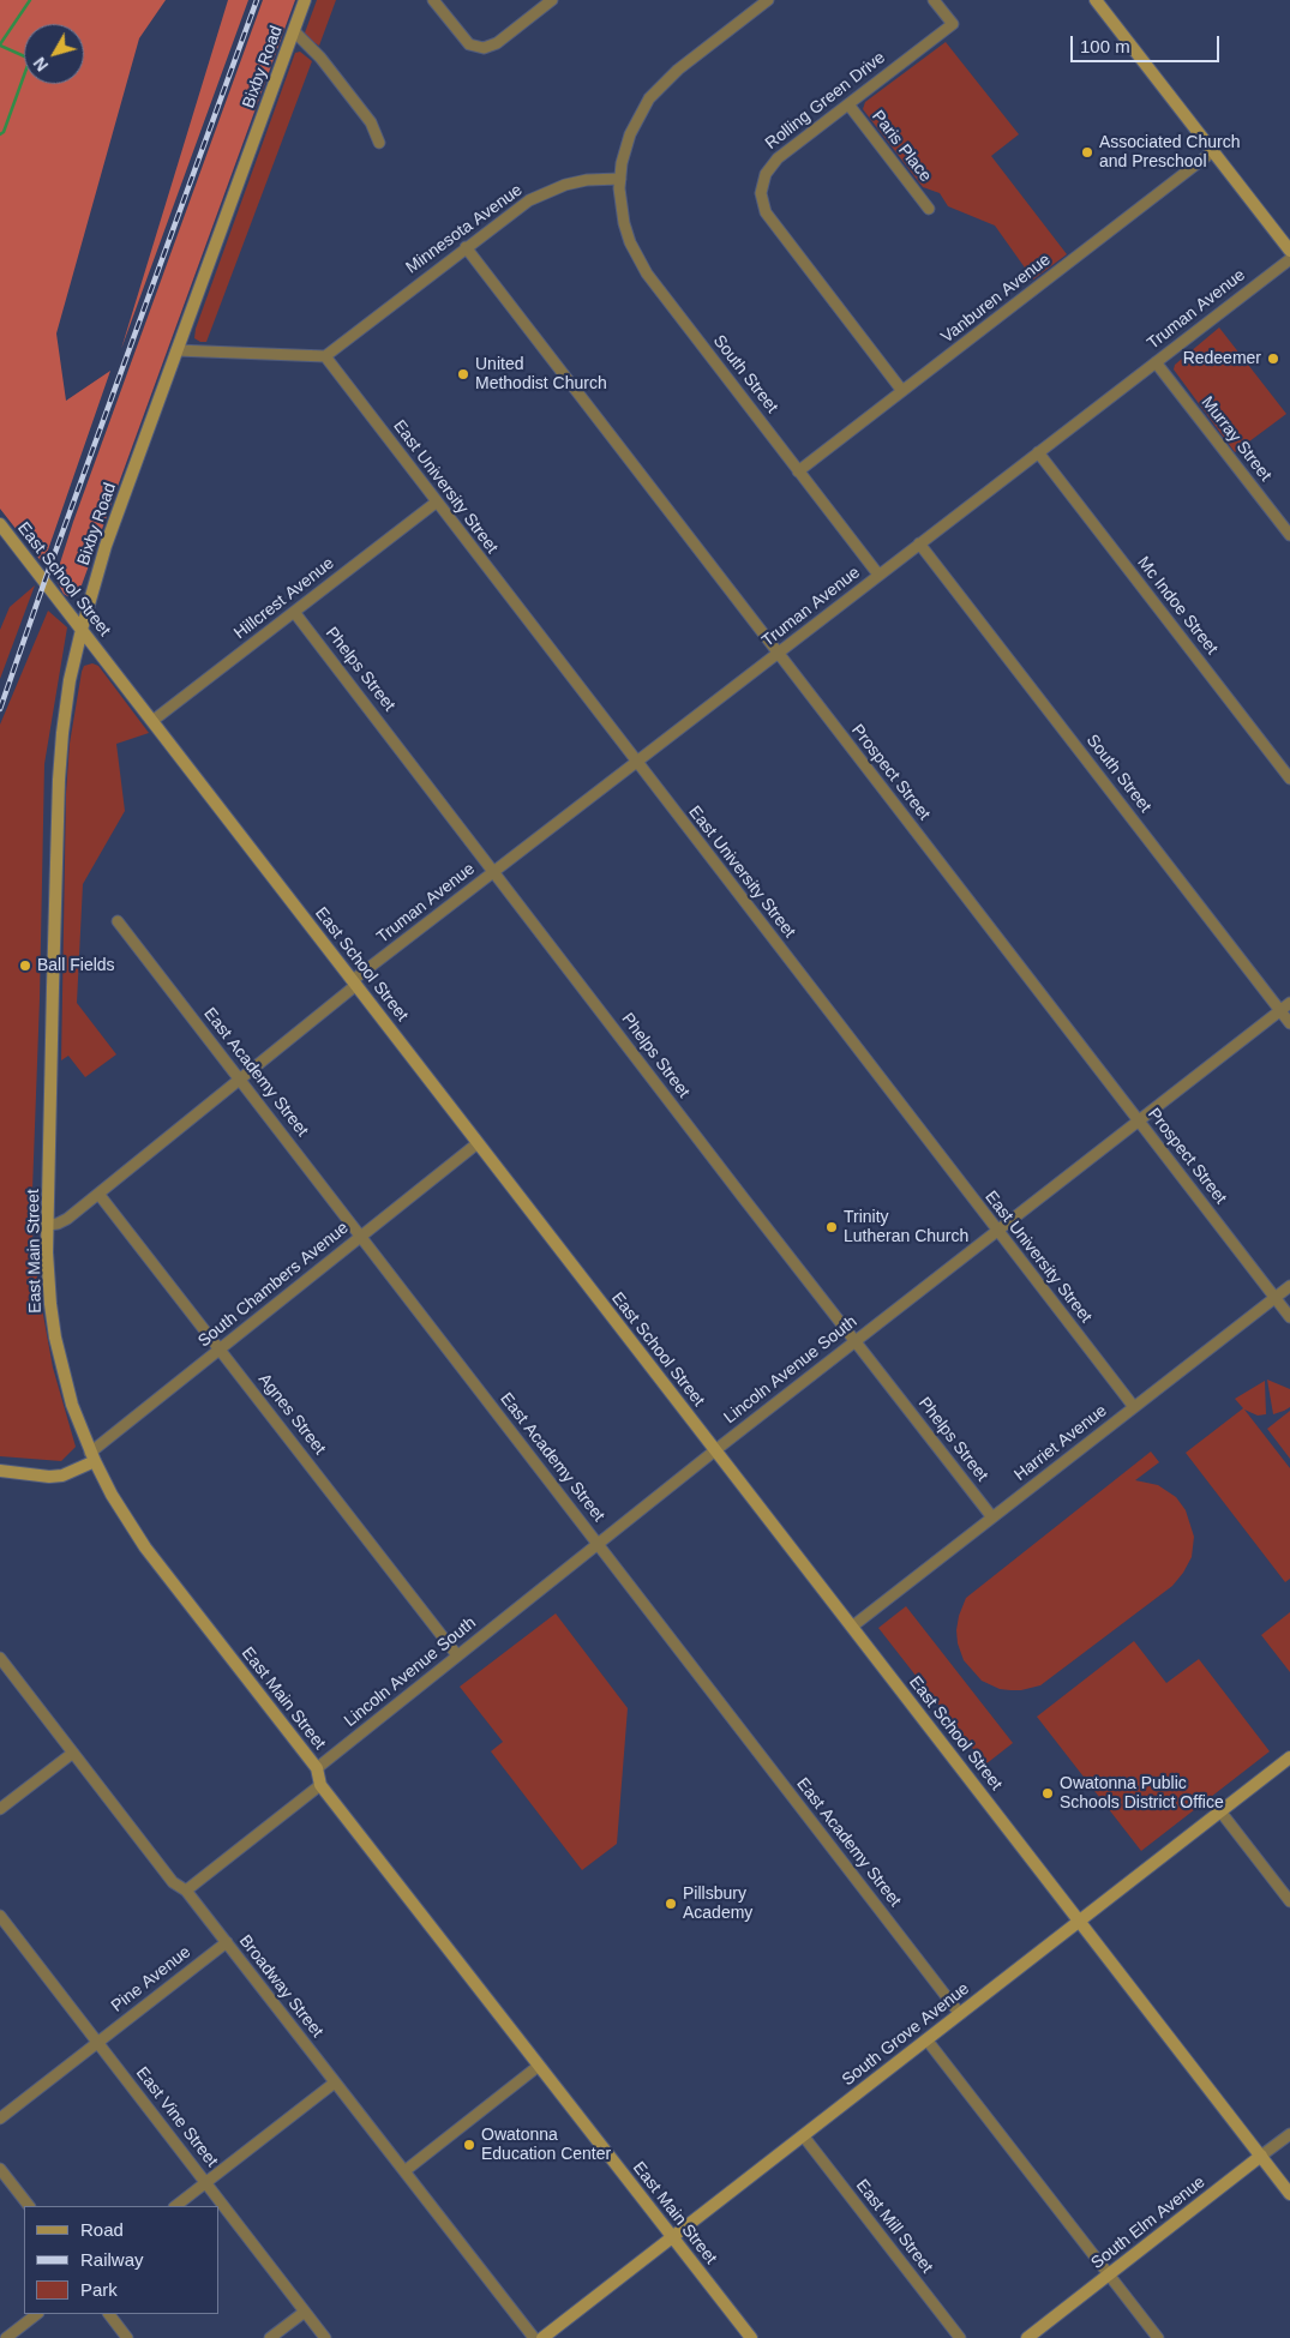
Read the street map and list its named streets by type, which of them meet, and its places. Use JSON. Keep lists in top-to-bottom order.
{
  "streets": {
    "street": [
      "Bixby Road",
      "Rolling Green Drive",
      "Paris Place",
      "Minnesota Avenue",
      "Vanburen Avenue",
      "Truman Avenue",
      "South Street",
      "Murray Street",
      "East University Street",
      "East School Street",
      "Hillcrest Avenue",
      "Mc Indoe Street",
      "Phelps Street",
      "Prospect Street",
      "East Academy Street",
      "East Main Street",
      "South Chambers Avenue",
      "Lincoln Avenue South",
      "Agnes Street",
      "Harriet Avenue",
      "Pine Avenue",
      "Broadway Street",
      "South Grove Avenue",
      "East Vine Street",
      "South Elm Avenue",
      "East Mill Street"
    ]
  },
  "crossings": [
    ["Bixby Road", "East School Street"],
    ["Bixby Road", "East Main Street"],
    ["Rolling Green Drive", "Paris Place"],
    ["Rolling Green Drive", "Vanburen Avenue"],
    ["Minnesota Avenue", "South Street"],
    ["Minnesota Avenue", "East University Street"],
    ["Minnesota Avenue", "Prospect Street"],
    ["Vanburen Avenue", "South Street"],
    ["Truman Avenue", "South Street"],
    ["Truman Avenue", "Murray Street"],
    ["Truman Avenue", "East University Street"],
    ["Truman Avenue", "East School Street"],
    ["Truman Avenue", "Mc Indoe Street"],
    ["Truman Avenue", "Phelps Street"],
    ["Truman Avenue", "Prospect Street"],
    ["Truman Avenue", "East Academy Street"],
    ["Truman Avenue", "East Main Street"],
    ["Truman Avenue", "Agnes Street"],
    ["South Street", "Lincoln Avenue South"],
    ["East University Street", "Hillcrest Avenue"],
    ["East University Street", "Lincoln Avenue South"],
    ["East University Street", "Harriet Avenue"],
    ["East School Street", "Hillcrest Avenue"],
    ["East School Street", "South Chambers Avenue"],
    ["East School Street", "Lincoln Avenue South"],
    ["East School Street", "Harriet Avenue"],
    ["East School Street", "South Grove Avenue"],
    ["East School Street", "South Elm Avenue"],
    ["Hillcrest Avenue", "Phelps Street"],
    ["Phelps Street", "Lincoln Avenue South"],
    ["Phelps Street", "Harriet Avenue"],
    ["Prospect Street", "Lincoln Avenue South"],
    ["Prospect Street", "Harriet Avenue"],
    ["East Academy Street", "South Chambers Avenue"],
    ["East Academy Street", "Lincoln Avenue South"],
    ["East Academy Street", "South Grove Avenue"],
    ["East Main Street", "South Chambers Avenue"],
    ["East Main Street", "Lincoln Avenue South"],
    ["East Main Street", "South Grove Avenue"],
    ["South Chambers Avenue", "Agnes Street"],
    ["Lincoln Avenue South", "Agnes Street"],
    ["Pine Avenue", "Broadway Street"],
    ["Pine Avenue", "East Vine Street"],
    ["South Grove Avenue", "East Mill Street"]
  ],
  "places": [
    "Associated Church and Preschool",
    "Redeemer",
    "United Methodist Church",
    "Ball Fields",
    "Trinity Lutheran Church",
    "Owatonna Public Schools District Office",
    "Pillsbury Academy",
    "Owatonna Education Center"
  ],
  "legend": ["Road", "Railway", "Park"],
  "scale_bar": "100 m",
  "north": "bottom left"
}
